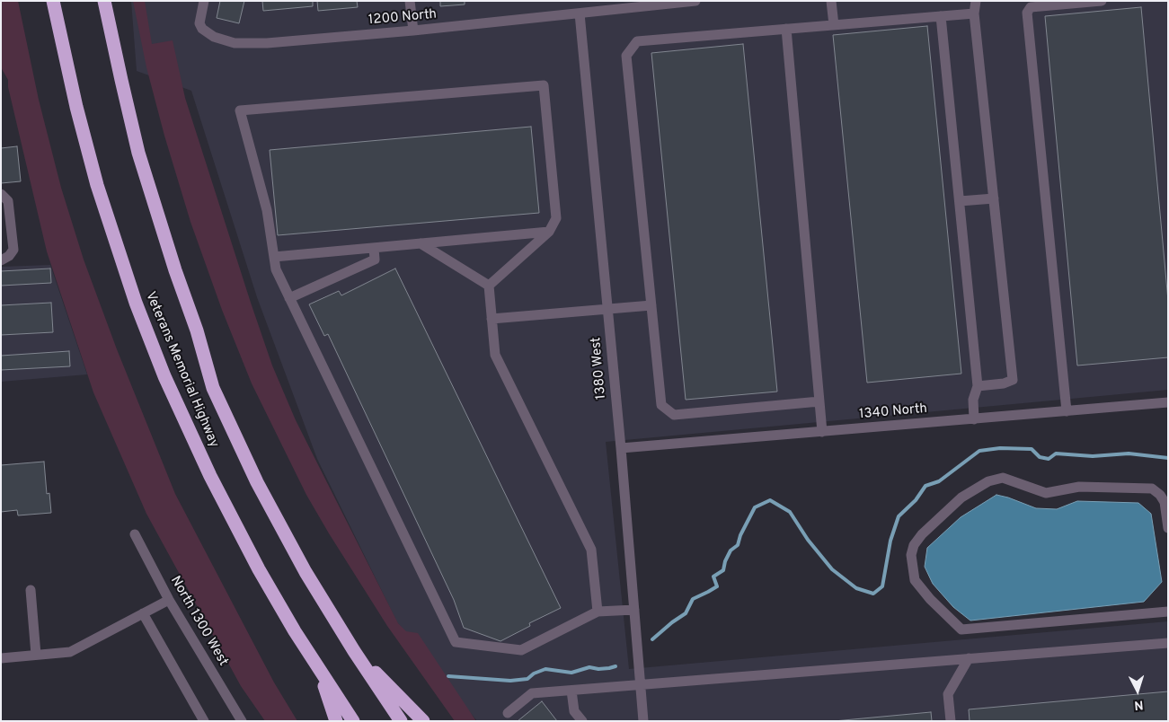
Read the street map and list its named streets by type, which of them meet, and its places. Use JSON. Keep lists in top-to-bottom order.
{
  "streets": {
    "highway": ["Veterans Memorial Highway"],
    "street": [
      "1200 North",
      "1380 West",
      "1340 North",
      "North 1300 West"
    ]
  },
  "crossings": [
    ["1200 North", "1380 West"],
    ["1380 West", "1340 North"]
  ],
  "north": "bottom"
}
